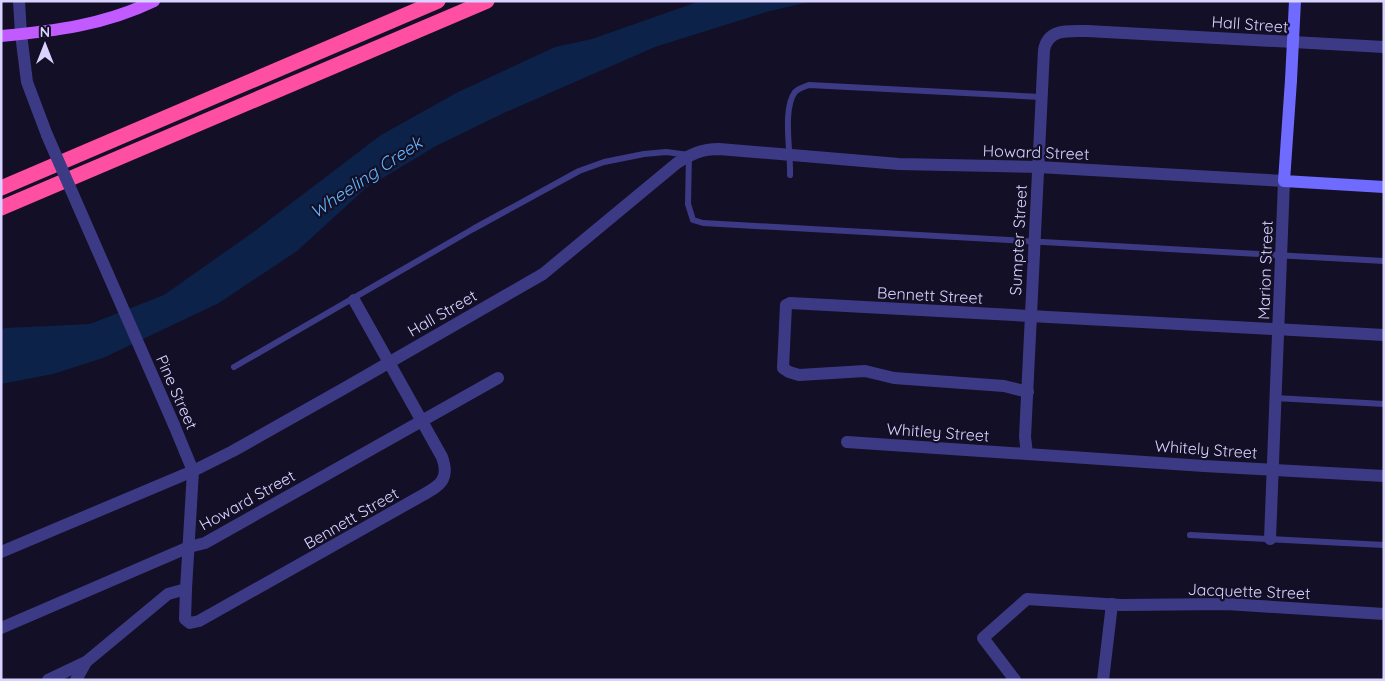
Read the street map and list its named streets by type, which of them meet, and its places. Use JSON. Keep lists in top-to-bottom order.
{
  "streets": {
    "main road": ["Howard Street", "Marion Street"],
    "street": [
      "Hall Street",
      "Sumpter Street",
      "Bennett Street",
      "Pine Street",
      "Whitley Street",
      "Whitely Street",
      "Jacquette Street"
    ]
  },
  "crossings": [
    ["Hall Street", "Howard Street"],
    ["Hall Street", "Sumpter Street"],
    ["Hall Street", "Bennett Street"],
    ["Hall Street", "Pine Street"],
    ["Howard Street", "Sumpter Street"],
    ["Howard Street", "Marion Street"],
    ["Howard Street", "Bennett Street"],
    ["Howard Street", "Pine Street"],
    ["Sumpter Street", "Bennett Street"],
    ["Sumpter Street", "Whitley Street"],
    ["Sumpter Street", "Whitely Street"],
    ["Marion Street", "Bennett Street"],
    ["Marion Street", "Whitely Street"],
    ["Bennett Street", "Pine Street"],
    ["Whitley Street", "Whitely Street"]
  ],
  "water": ["Wheeling Creek"],
  "north": "top"
}
